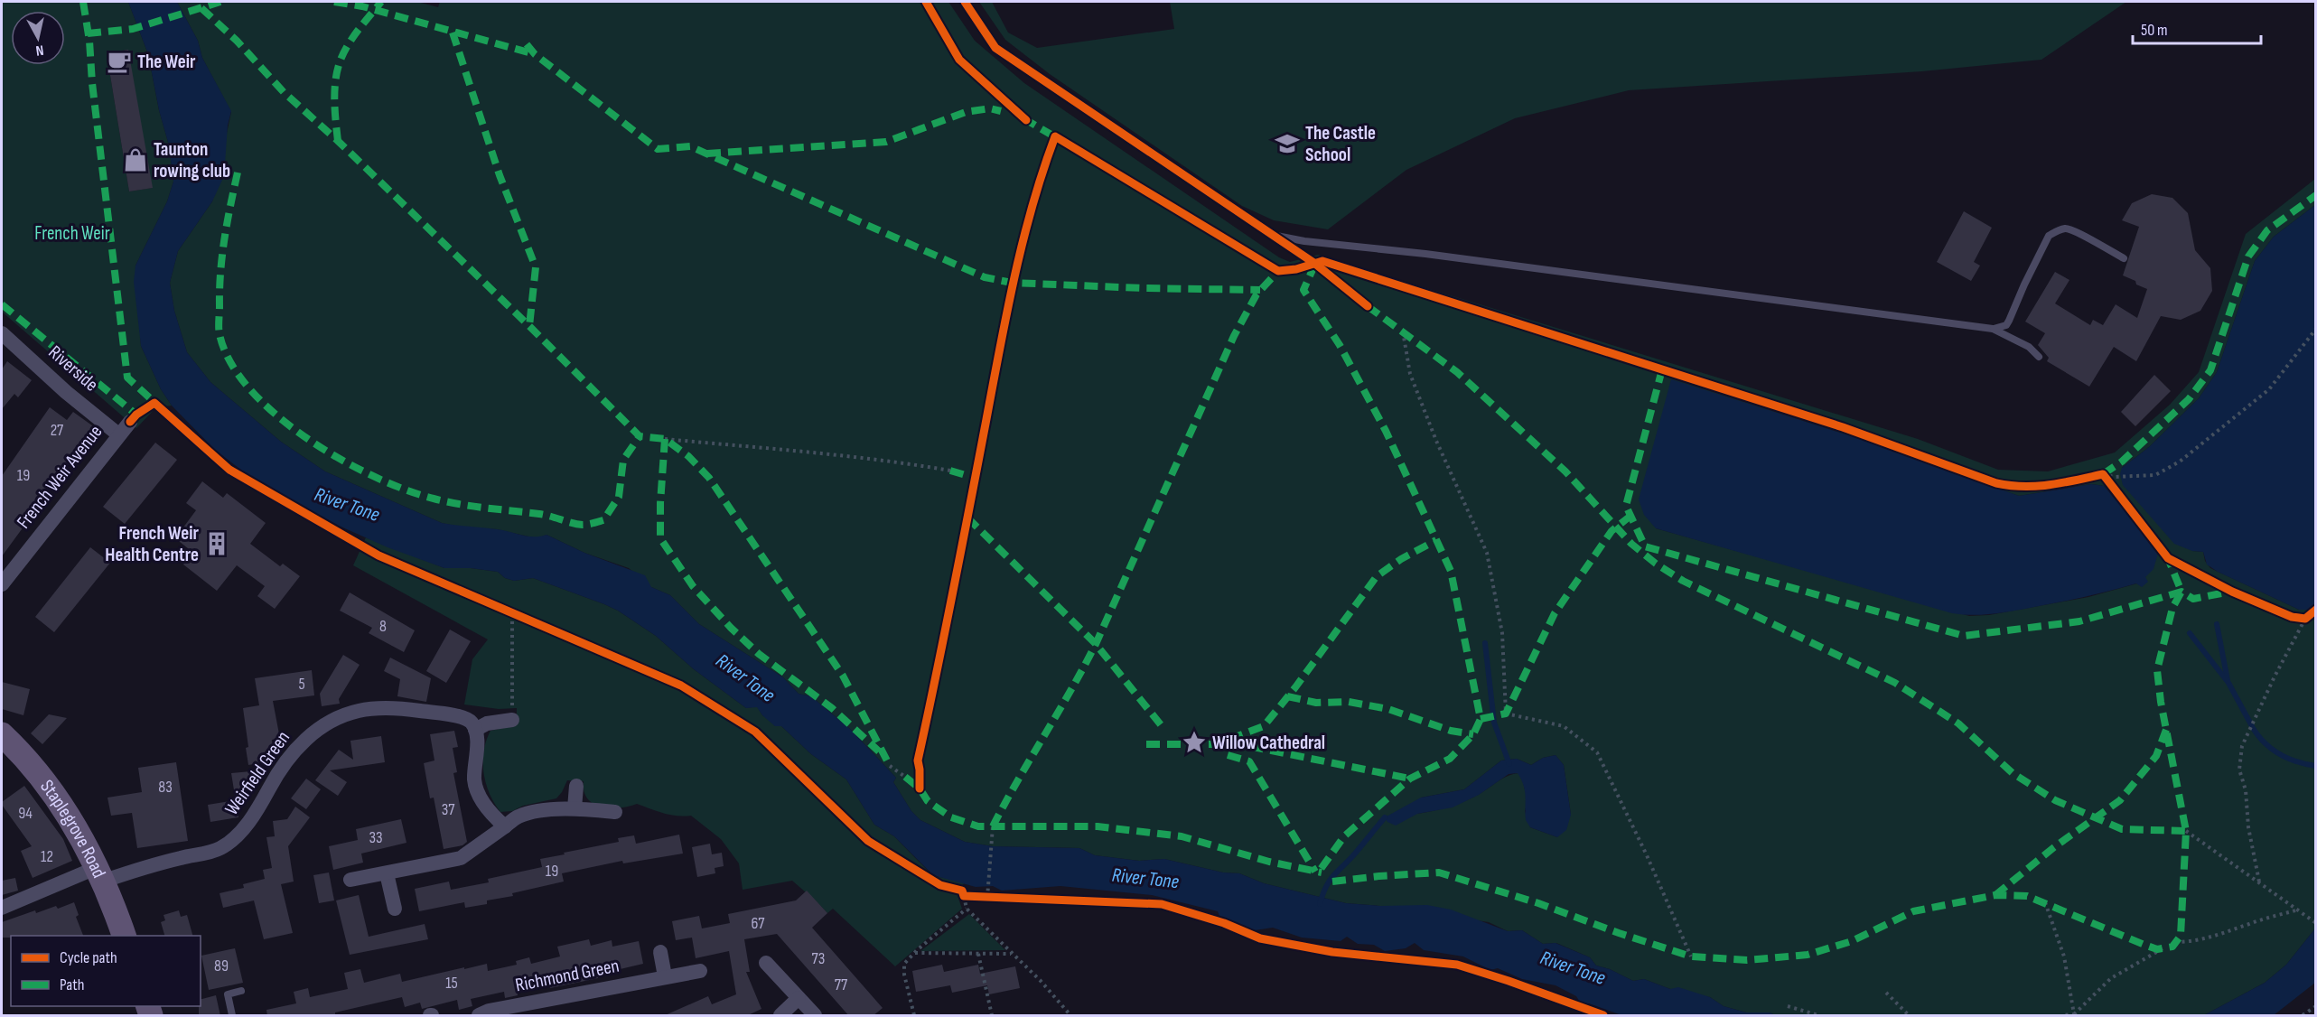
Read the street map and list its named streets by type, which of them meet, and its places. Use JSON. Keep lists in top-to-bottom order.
{
  "streets": {
    "main road": ["Staplegrove Road"],
    "street": [
      "Riverside",
      "French Weir Avenue",
      "Weirfield Green",
      "Richmond Green"
    ]
  },
  "crossings": [
    ["Riverside", "French Weir Avenue"],
    ["Weirfield Green", "Staplegrove Road"]
  ],
  "water": ["River Tone"],
  "parks": ["French Weir"],
  "places": {
    "cafe": ["The Weir"],
    "school or university": ["The Castle School"],
    "shop": ["Taunton rowing club"],
    "building": ["French Weir Health Centre"],
    "place": ["Willow Cathedral"]
  },
  "house_numbers": [
    "27",
    "19",
    "8",
    "5",
    "83",
    "37",
    "94",
    "33",
    "12",
    "19",
    "67",
    "73",
    "89",
    "15",
    "77"
  ],
  "legend": ["Cycle path", "Path"],
  "scale_bar": "50 m",
  "north": "bottom"
}
